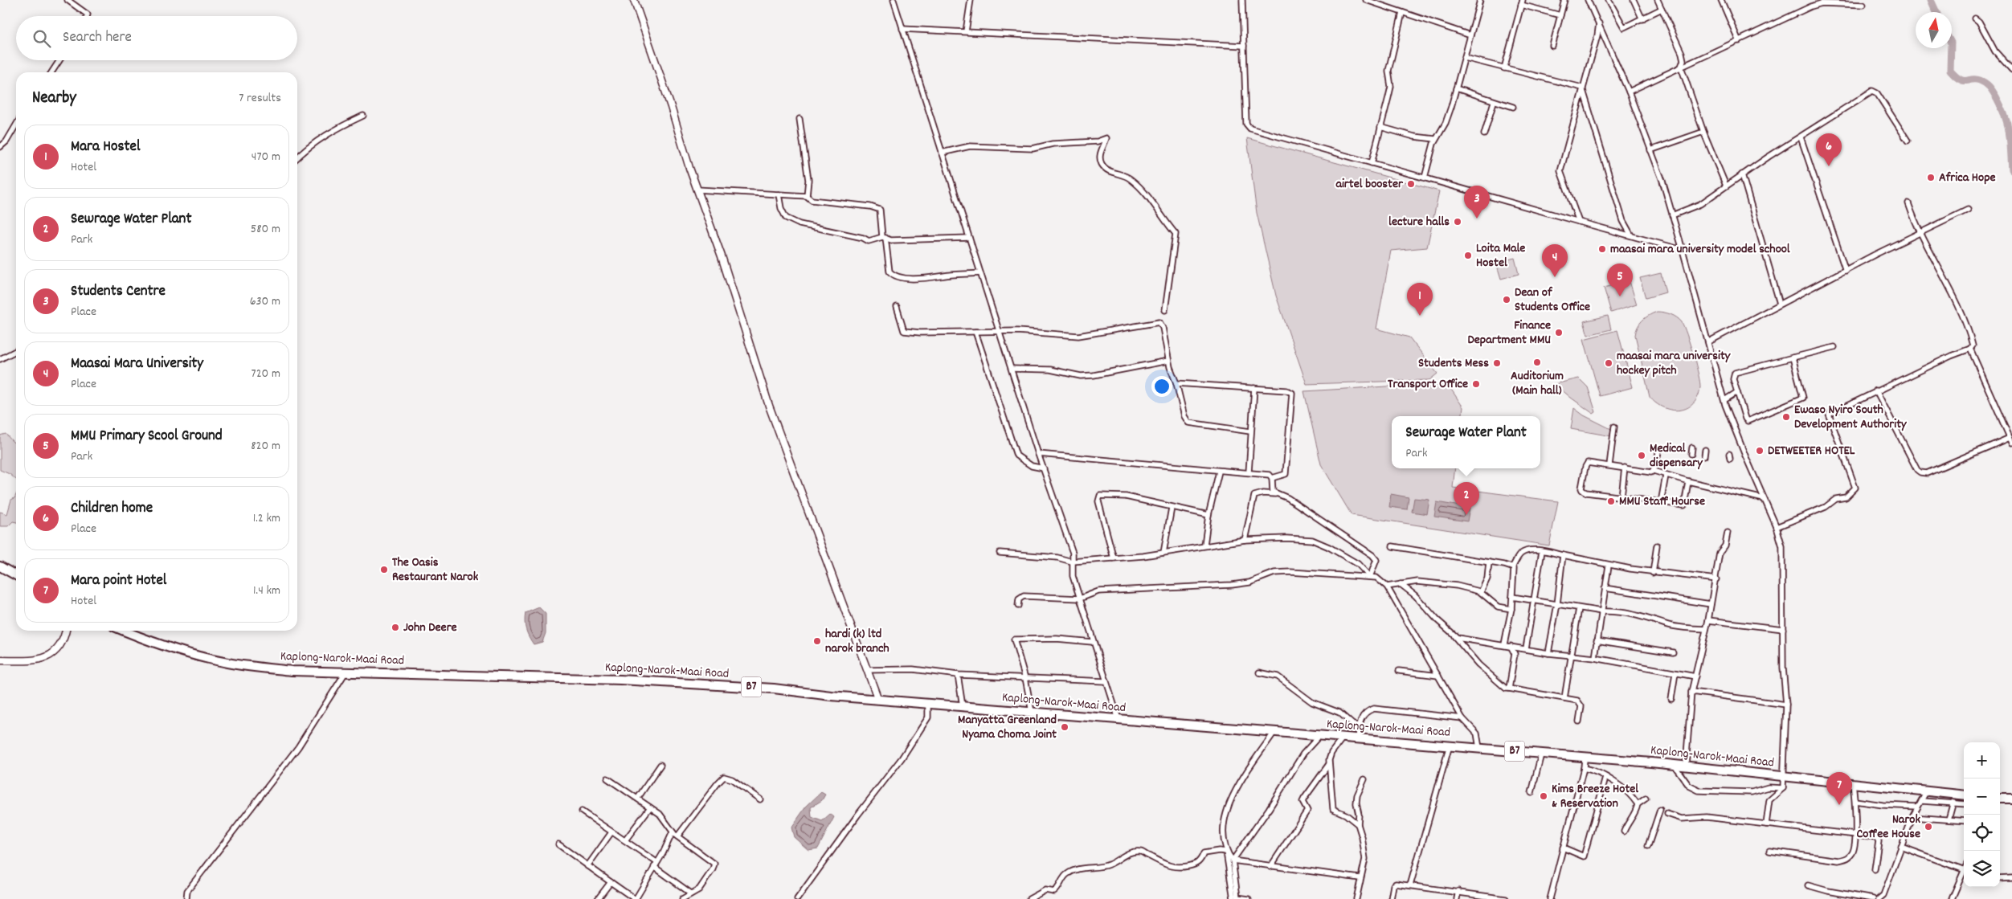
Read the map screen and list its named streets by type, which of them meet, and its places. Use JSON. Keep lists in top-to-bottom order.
{
  "streets": {
    "highway": ["Kaplong-Narok-Maai Road", "B7"]
  },
  "places": [
    "Africa Hope",
    "airtel booster",
    "lecture halls",
    "maasai mara university model school",
    "Loita Male Hostel",
    "Dean of Students Office",
    "Finance Department MMU",
    "Auditorium (Main hall)",
    "Students Mess",
    "maasai mara university hockey pitch",
    "Transport Office",
    "Ewaso Nyiro South Development Authority",
    "DETWEETER HOTEL",
    "Medical dispensary",
    "MMU Staff Hourse",
    "The Oasis Restaurant Narok",
    "John Deere",
    "hardi (k) ltd narok branch",
    "Manyatta Greenland Nyama Choma Joint",
    "Kims Breeze Hotel & Reservation",
    "Narok Coffee House"
  ],
  "north": "top",
  "page": {
    "search": "Search here",
    "heading": ["Nearby", "7 results"],
    "list": [
      {
        "mark": "1",
        "name": "Mara Hostel",
        "note": "Hotel",
        "value": "470 m"
      },
      {
        "mark": "2",
        "name": "Sewrage Water Plant",
        "note": "Park",
        "value": "580 m"
      },
      {
        "mark": "3",
        "name": "Students Centre",
        "note": "Place",
        "value": "630 m"
      },
      {
        "mark": "4",
        "name": "Maasai Mara University",
        "note": "Place",
        "value": "720 m"
      },
      {
        "mark": "5",
        "name": "MMU Primary Scool Ground",
        "note": "Park",
        "value": "820 m"
      },
      {
        "mark": "6",
        "name": "Children home",
        "note": "Place",
        "value": "1.2 km"
      },
      {
        "mark": "7",
        "name": "Mara point Hotel",
        "note": "Hotel",
        "value": "1.4 km"
      }
    ],
    "pins": [
      "6",
      "3",
      "4",
      "5",
      "1",
      "2",
      "7"
    ],
    "popup": ["Sewrage Water Plant", "Park"],
    "map_buttons": ["+", "−"]
  }
}
